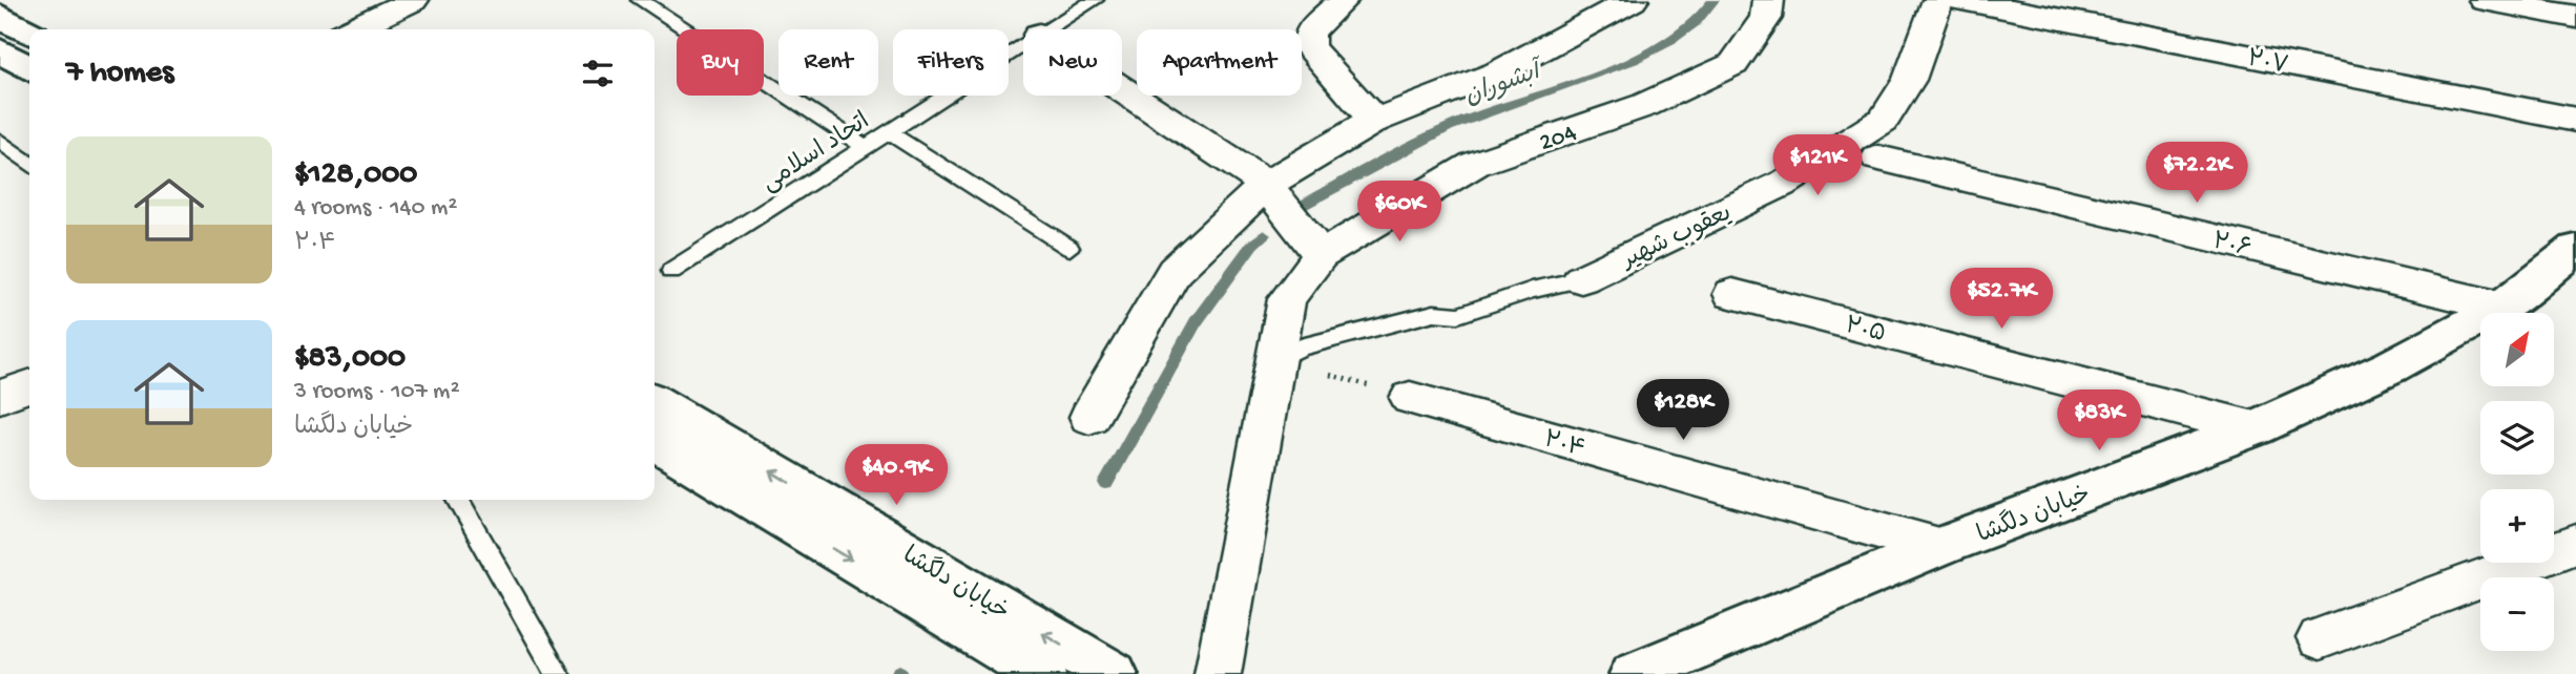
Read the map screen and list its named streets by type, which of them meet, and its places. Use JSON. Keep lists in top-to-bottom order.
{
  "streets": {
    "main road": ["خیابان دلگشا"],
    "street": [
      "۲۰۷",
      "204",
      "یعقوب شهیر",
      "۲۰۶",
      "۲۰۵",
      "۲۰۴"
    ],
    "lane": ["اتحاد اسلامی"]
  },
  "crossings": [
    ["۲۰۶", "خیابان دلگشا"],
    ["۲۰۵", "خیابان دلگشا"],
    ["۲۰۴", "خیابان دلگشا"]
  ],
  "water": ["آبشوران"],
  "north": "top right",
  "page": {
    "chip": [
      "Buy",
      "Rent",
      "Filters",
      "New",
      "Apartment"
    ],
    "heading": "7 homes",
    "list": [
      {
        "name": "$128,000",
        "note": "4 rooms · 140 m² · ۲۰۴"
      },
      {
        "name": "$83,000",
        "note": "3 rooms · 107 m² · خیابان دلگشا"
      }
    ],
    "price": [
      "$121K",
      "$72.2K",
      "$60K",
      "$52.7K",
      "$128K",
      "$83K",
      "$40.9K"
    ],
    "map_buttons": ["+", "−"]
  }
}
